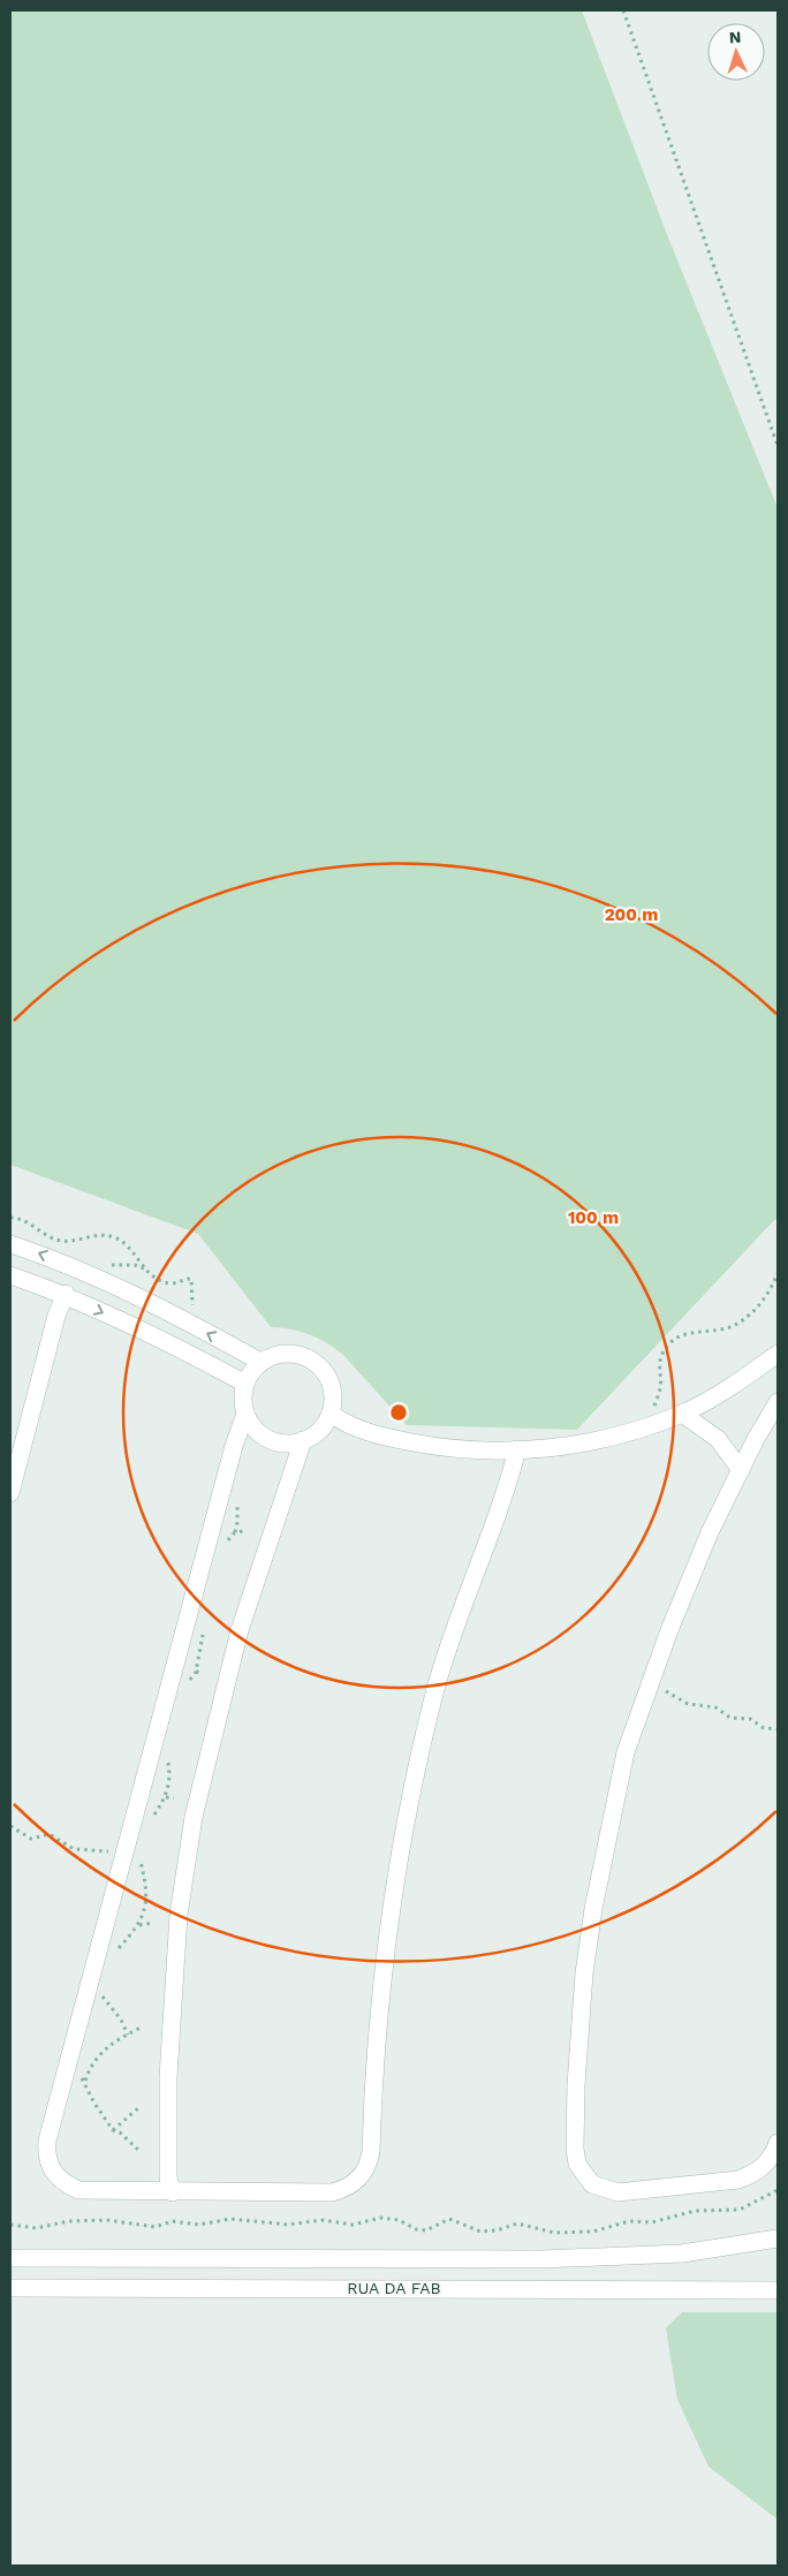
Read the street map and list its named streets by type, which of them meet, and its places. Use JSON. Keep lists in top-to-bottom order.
{
  "streets": {
    "street": ["RUA DA FAB"]
  },
  "north": "top",
  "rings": ["200 m", "100 m"]
}
